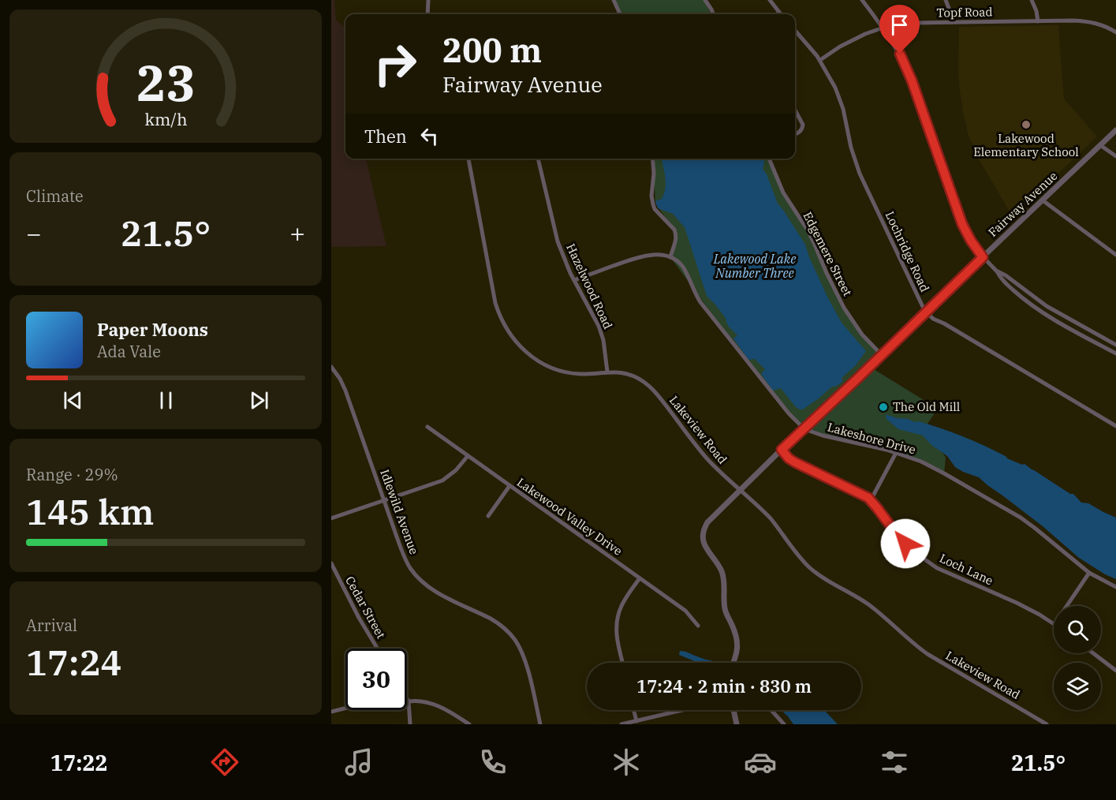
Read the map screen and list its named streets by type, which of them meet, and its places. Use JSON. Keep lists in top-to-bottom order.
{
  "streets": {
    "street": [
      "Topf Road",
      "Fairway Avenue",
      "Lochridge Road",
      "Edgemere Street",
      "Hazelwood Road",
      "Lakeview Road",
      "Lakeshore Drive",
      "Idlewild Avenue",
      "Lakewood Valley Drive",
      "Loch Lane",
      "Cedar Street"
    ]
  },
  "crossings": [
    ["Topf Road", "Lochridge Road"],
    ["Fairway Avenue", "Lochridge Road"],
    ["Fairway Avenue", "Edgemere Street"],
    ["Fairway Avenue", "Lakeview Road"],
    ["Fairway Avenue", "Lakeshore Drive"],
    ["Fairway Avenue", "Loch Lane"],
    ["Hazelwood Road", "Lakeview Road"]
  ],
  "water": ["Lakewood Lake Number Three"],
  "places": ["Lakewood Elementary School", "The Old Mill"],
  "page": {
    "turn": ["200 m", "Fairway Avenue"],
    "then": "Then",
    "tile": [
      "Climate",
      ["Range · 29%", "145 km"],
      ["Arrival", "17:24"]
    ],
    "heat": ["−", "21.5°", "+"],
    "song": ["Paper Moons", "Ada Vale"],
    "limit": "30",
    "trip": "17:24 · 2 min · 830 m",
    "tabs": ["17:22", "21.5°"],
    "gauge": ["23", "km/h"]
  }
}
